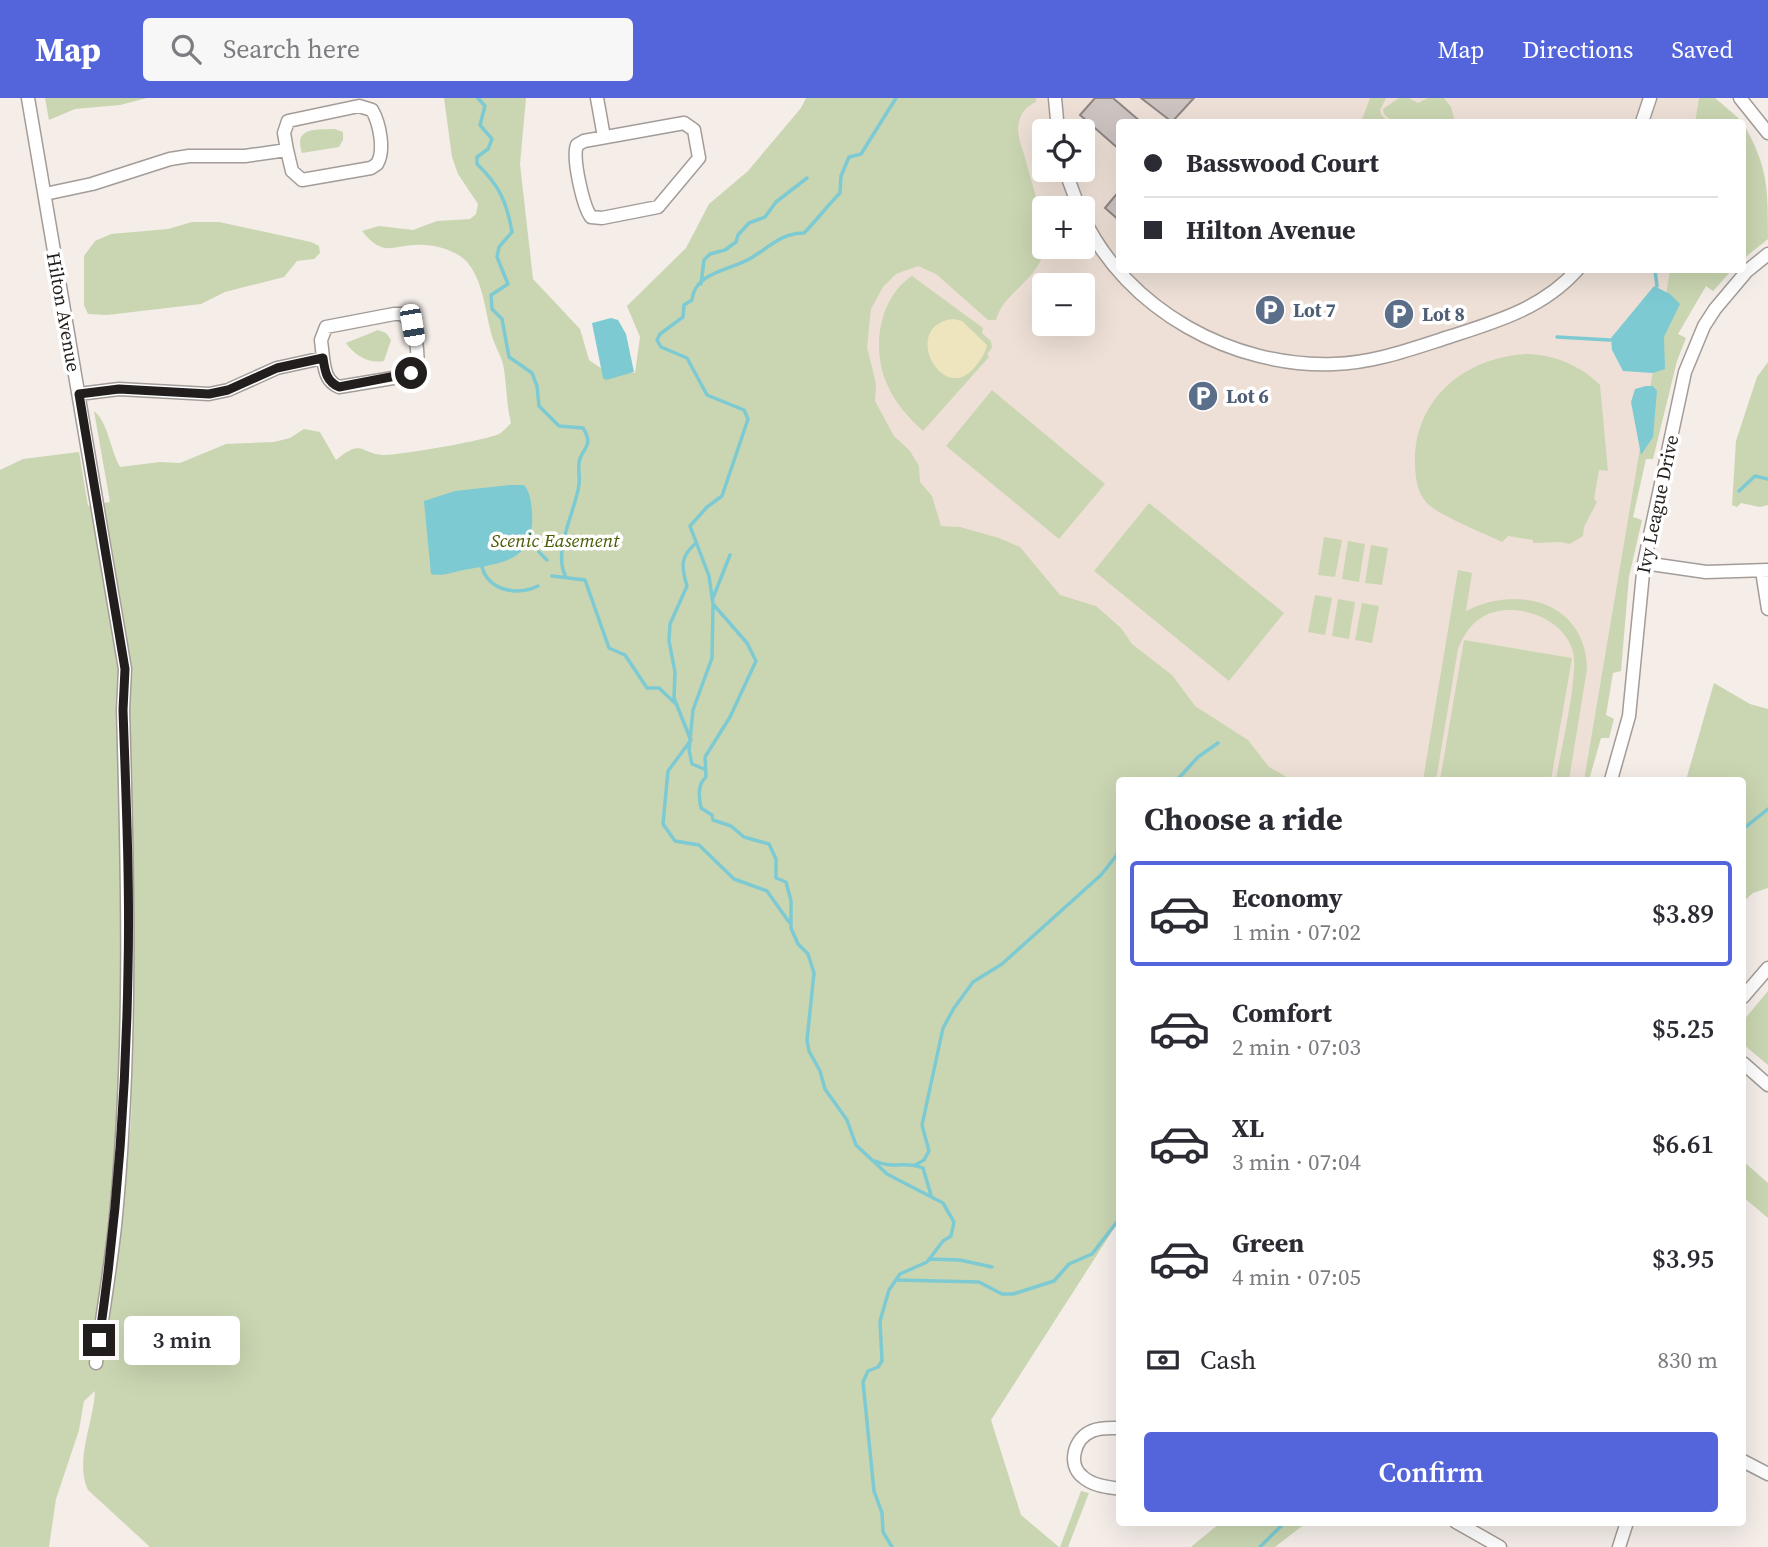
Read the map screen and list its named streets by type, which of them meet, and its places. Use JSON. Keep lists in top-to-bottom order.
{
  "streets": {
    "street": ["Hilton Avenue", "Ivy League Drive"]
  },
  "parks": ["Scenic Easement"],
  "places": {
    "parking": ["Lot 7", "Lot 8", "Lot 6"]
  },
  "page": {
    "header": "Map",
    "search": "Search here",
    "nav": ["Map", "Directions", "Saved"],
    "map_buttons": ["+", "−"],
    "banner": ["Basswood Court", "Hilton Avenue"],
    "heading": "Choose a ride",
    "list": [
      {
        "name": "Economy",
        "note": "1 min · 07:02",
        "value": "$3.89"
      },
      {
        "name": "Comfort",
        "note": "2 min · 07:03",
        "value": "$5.25"
      },
      {
        "name": "XL",
        "note": "3 min · 07:04",
        "value": "$6.61"
      },
      {
        "name": "Green",
        "note": "4 min · 07:05",
        "value": "$3.95"
      }
    ],
    "bubble": "3 min",
    "pay": ["Cash", "830 m"],
    "buttons": "Confirm"
  }
}
